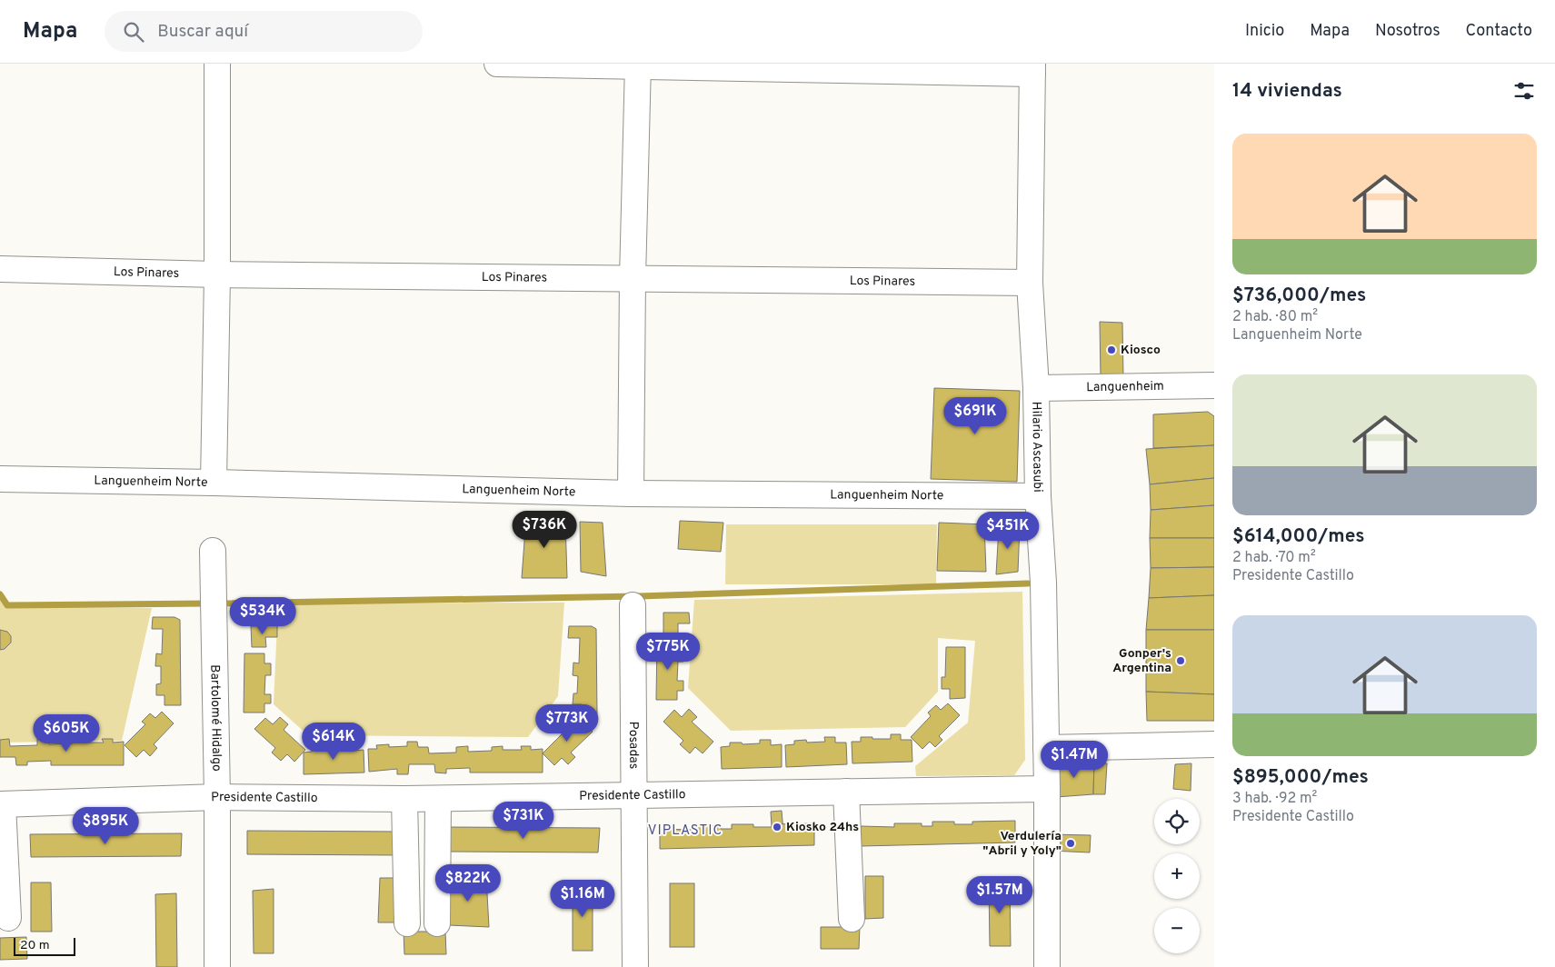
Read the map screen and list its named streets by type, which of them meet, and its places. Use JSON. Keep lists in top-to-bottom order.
{
  "streets": {
    "street": [
      "Los Pinares",
      "Languenheim",
      "Hilario Ascasubi",
      "Languenheim Norte",
      "Bartolomé Hidalgo",
      "Posadas",
      "Presidente Castillo"
    ]
  },
  "crossings": [
    ["Los Pinares", "Hilario Ascasubi"],
    ["Languenheim", "Hilario Ascasubi"],
    ["Hilario Ascasubi", "Languenheim Norte"],
    ["Hilario Ascasubi", "Presidente Castillo"],
    ["Bartolomé Hidalgo", "Presidente Castillo"],
    ["Posadas", "Presidente Castillo"]
  ],
  "districts": ["VIPLASTIC"],
  "places": [
    "Kiosco",
    "Gonper's Argentina",
    "Kiosko 24hs",
    "Verdulería \"Abril y Yoly\""
  ],
  "scale_bar": "20 m",
  "page": {
    "header": "Mapa",
    "search": "Buscar aquí",
    "nav": [
      "Inicio",
      "Mapa",
      "Nosotros",
      "Contacto"
    ],
    "heading": "14 viviendas",
    "list": [
      {
        "name": "$736,000/mes",
        "note": "2 hab. · 80 m² · Languenheim Norte"
      },
      {
        "name": "$614,000/mes",
        "note": "2 hab. · 70 m² · Presidente Castillo"
      },
      {
        "name": "$895,000/mes",
        "note": "3 hab. · 92 m² · Presidente Castillo"
      }
    ],
    "price": [
      "$691K",
      "$736K",
      "$451K",
      "$534K",
      "$775K",
      "$773K",
      "$605K",
      "$614K",
      "$1.47M",
      "$731K",
      "$895K",
      "$822K",
      "$1.57M",
      "$1.16M"
    ],
    "map_buttons": ["+", "−"],
    "scale": "20 m"
  }
}
